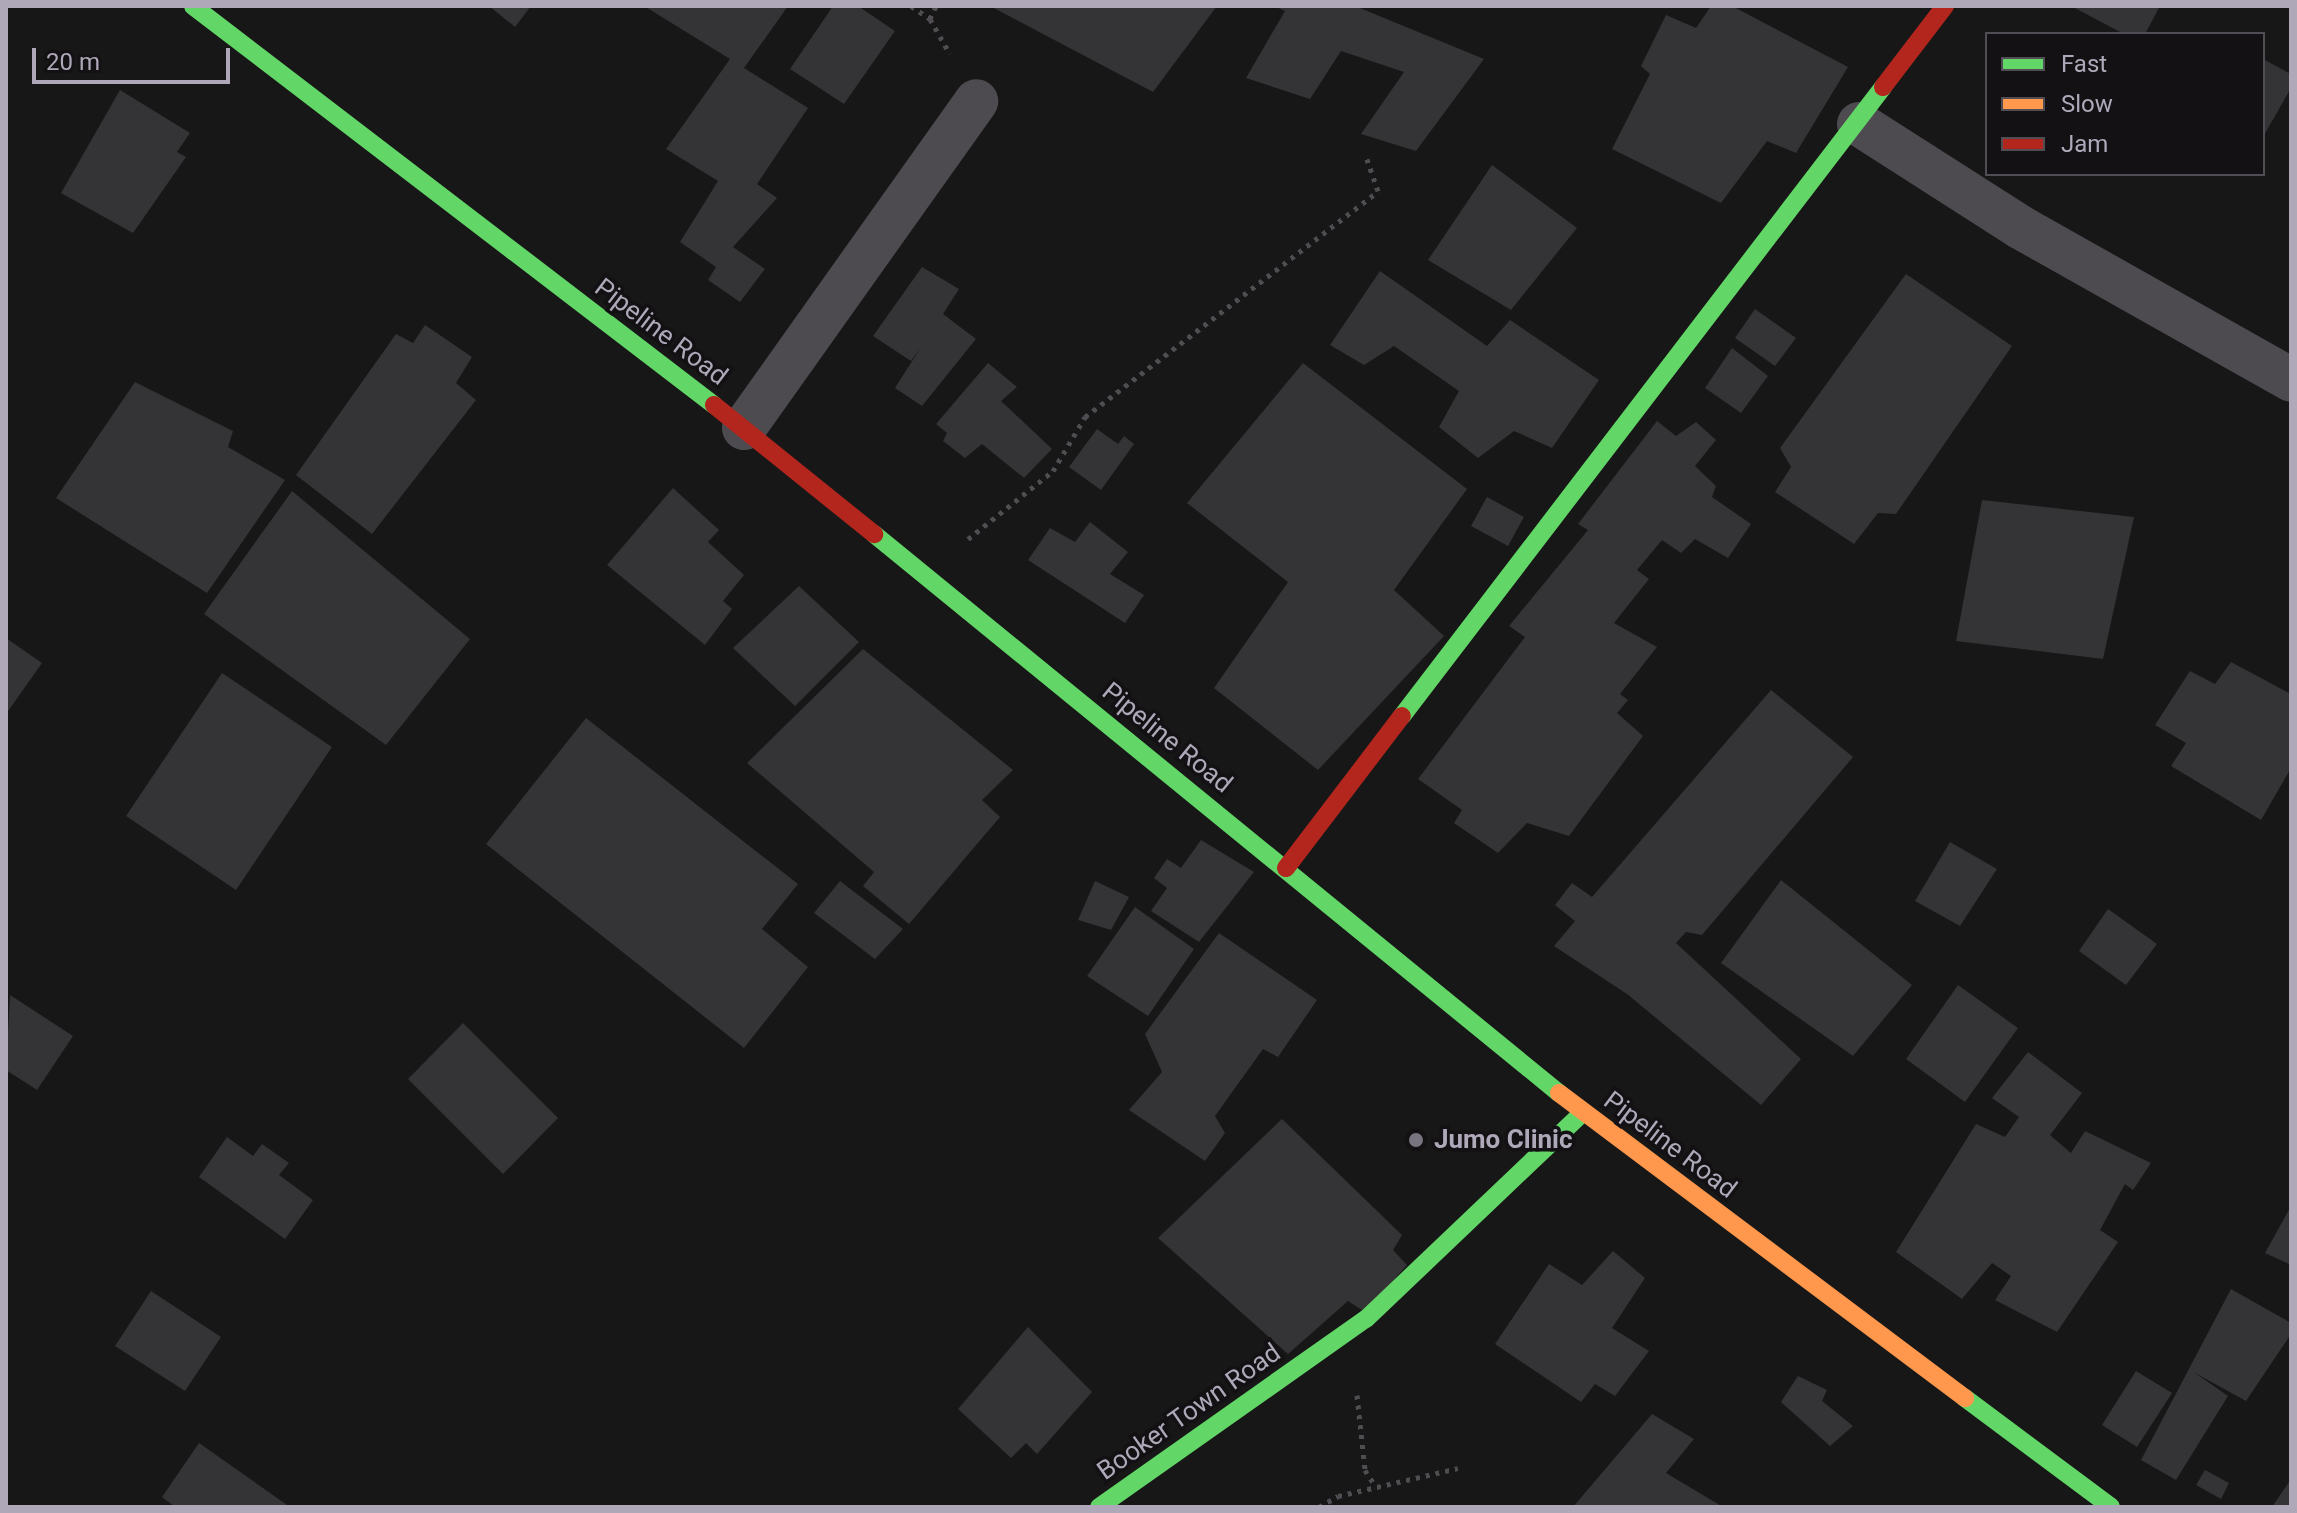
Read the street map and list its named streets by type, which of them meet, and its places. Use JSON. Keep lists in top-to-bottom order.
{
  "streets": {
    "street": ["Pipeline Road", "Booker Town Road"]
  },
  "crossings": [
    ["Pipeline Road", "Booker Town Road"]
  ],
  "places": ["Jumo Clinic"],
  "legend": ["Fast", "Slow", "Jam"],
  "scale_bar": "20 m"
}
